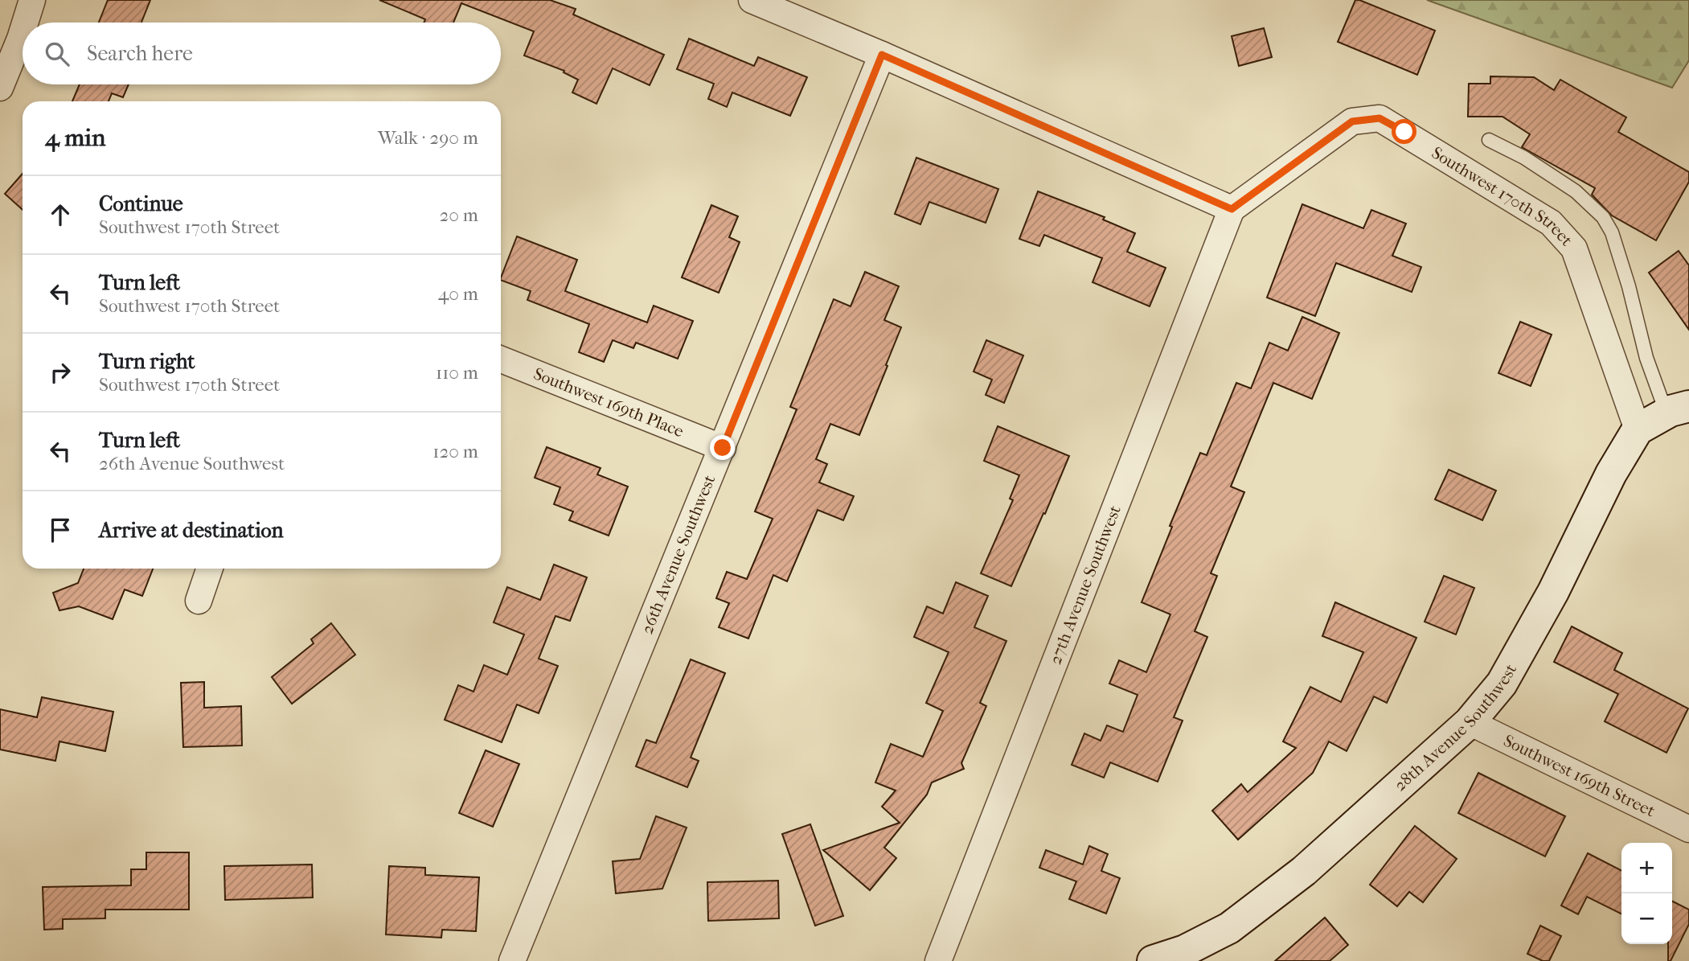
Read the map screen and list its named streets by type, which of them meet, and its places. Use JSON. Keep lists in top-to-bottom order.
{
  "streets": {
    "street": [
      "Southwest 170th Street",
      "Southwest 169th Place",
      "26th Avenue Southwest",
      "27th Avenue Southwest",
      "28th Avenue Southwest",
      "Southwest 169th Street"
    ]
  },
  "crossings": [
    ["Southwest 170th Street", "27th Avenue Southwest"],
    ["Southwest 170th Street", "28th Avenue Southwest"],
    ["Southwest 169th Place", "26th Avenue Southwest"],
    ["28th Avenue Southwest", "Southwest 169th Street"]
  ],
  "page": {
    "search": "Search here",
    "heading": ["4 min", "Walk · 290 m"],
    "list": [
      ["Continue", "Southwest 170th Street", "20 m"],
      ["Turn left", "Southwest 170th Street", "40 m"],
      ["Turn right", "Southwest 170th Street", "110 m"],
      ["Turn left", "26th Avenue Southwest", "120 m"],
      "Arrive at destination"
    ],
    "map_buttons": ["+", "−"]
  }
}
